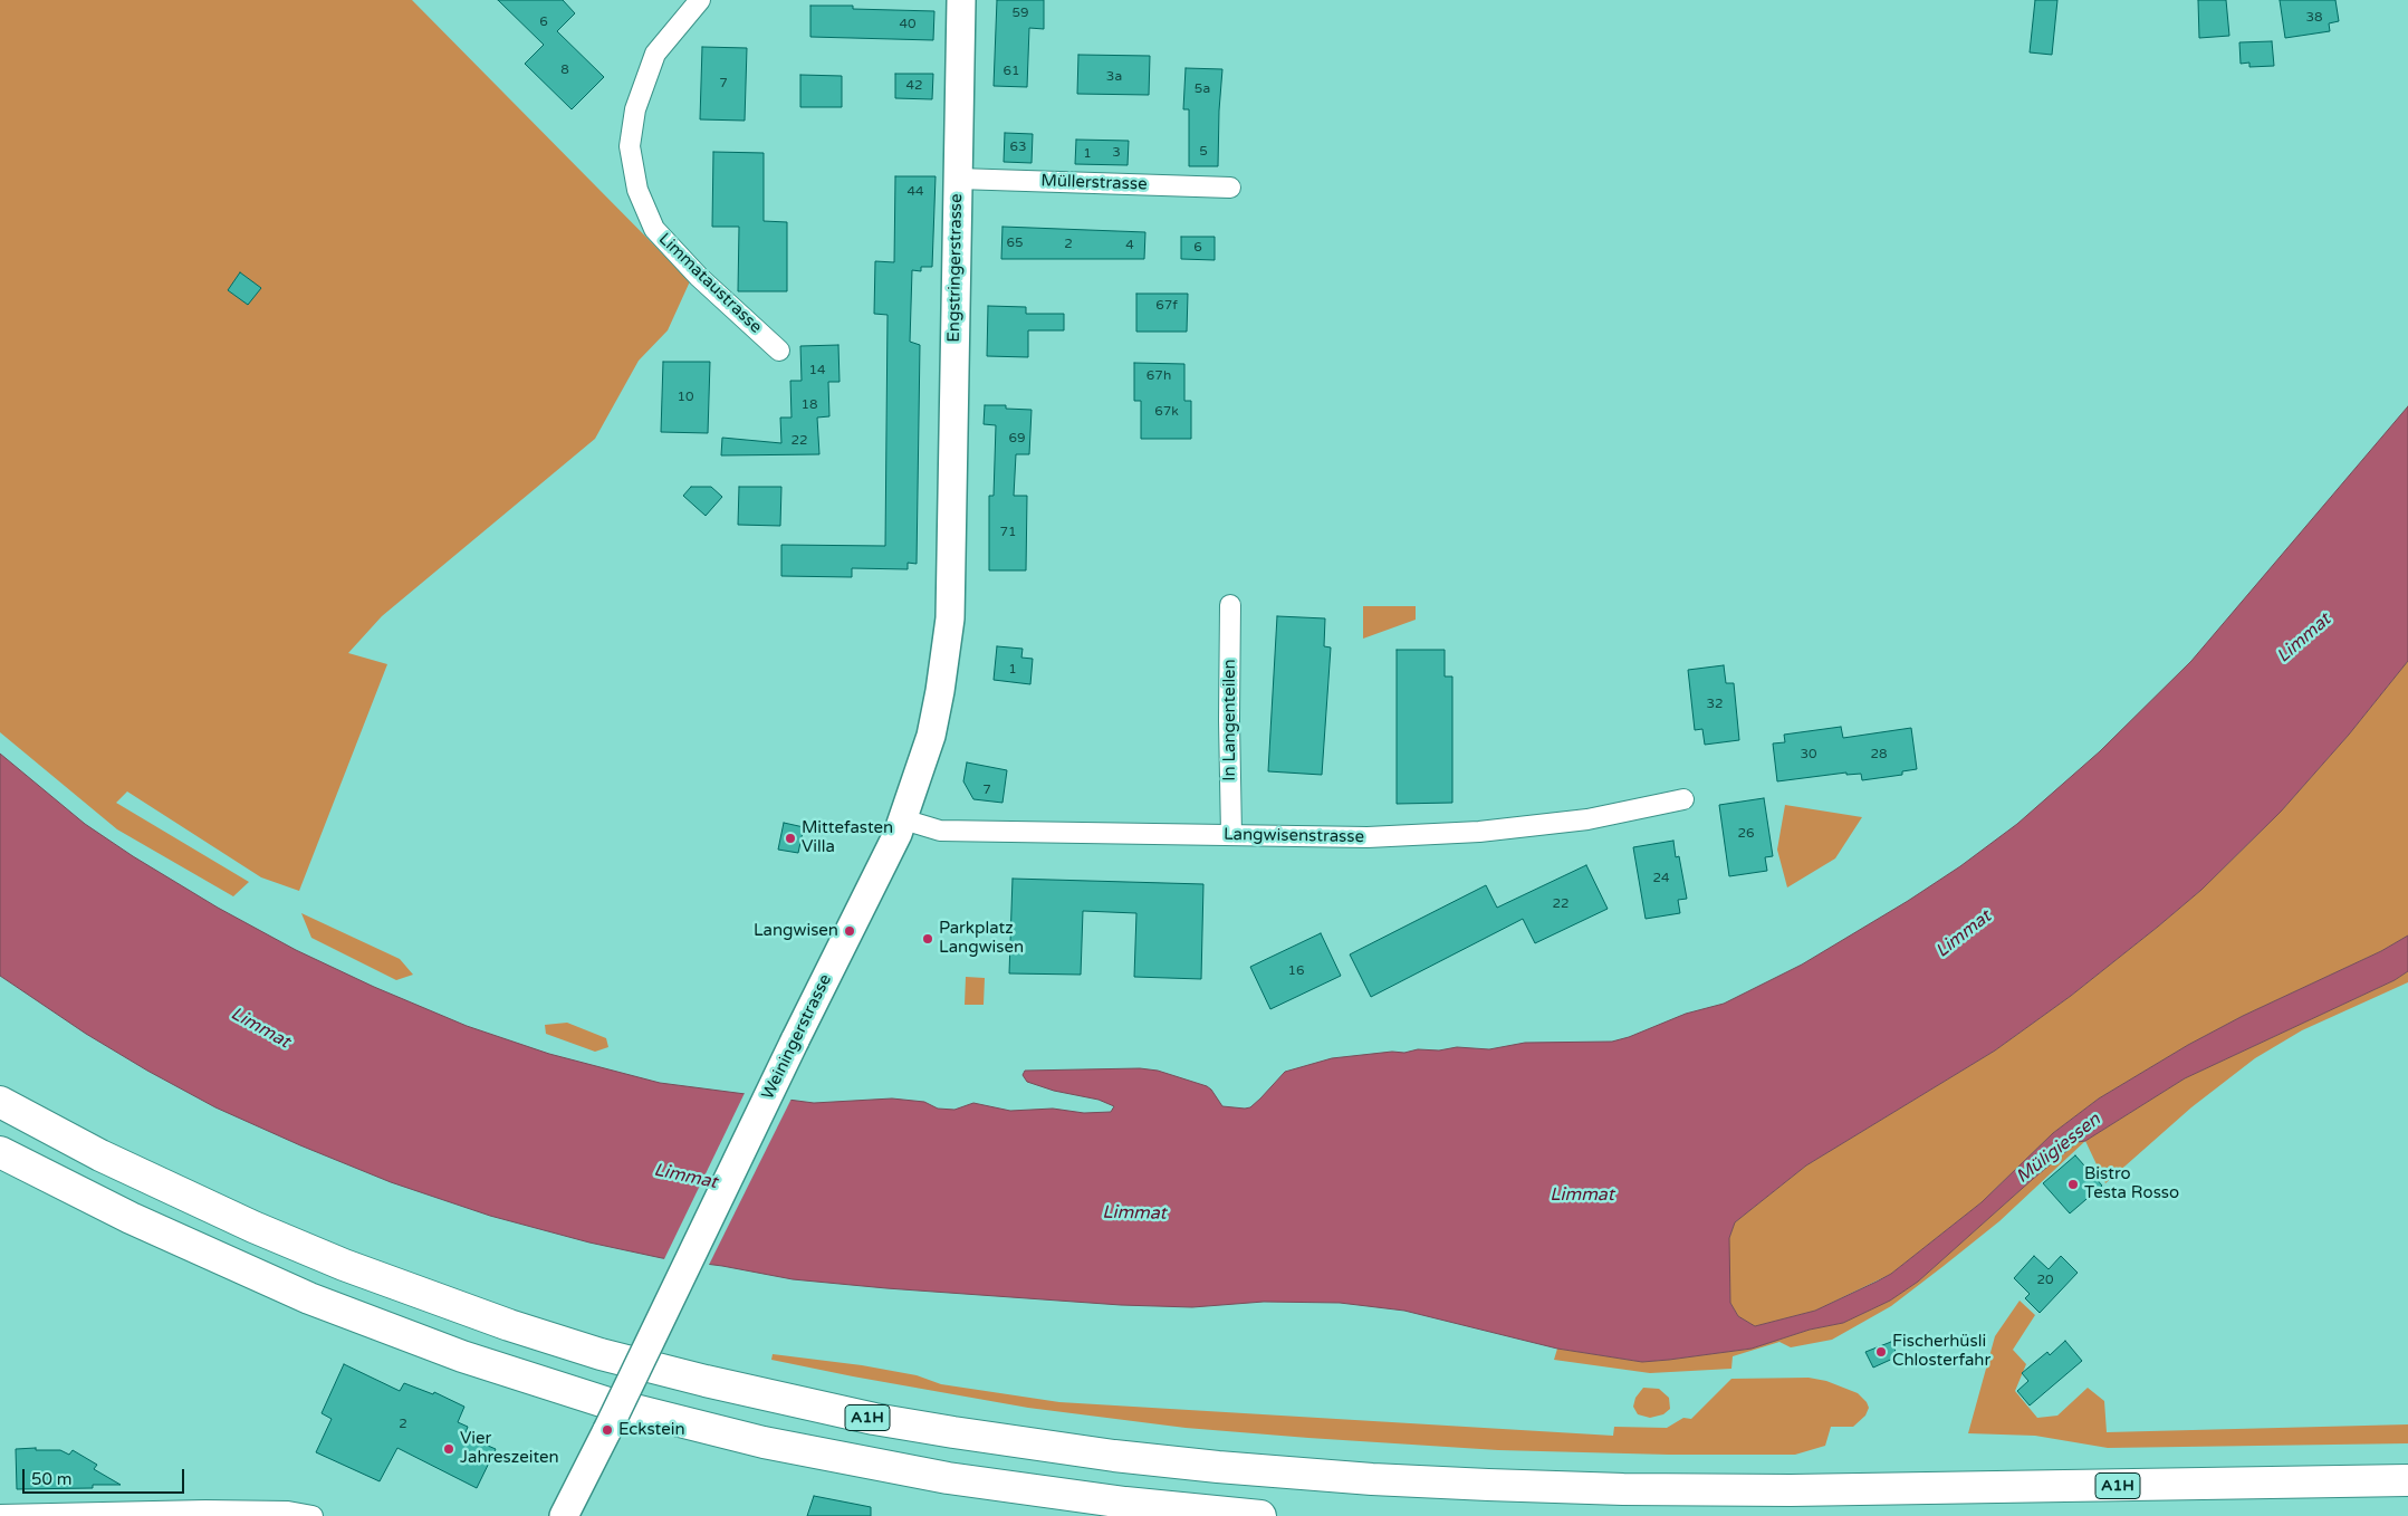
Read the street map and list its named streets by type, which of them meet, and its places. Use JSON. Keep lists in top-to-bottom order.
{
  "streets": {
    "highway": ["A1H"],
    "main road": ["Engstringerstrasse", "Weiningerstrasse"],
    "street": [
      "Müllerstrasse",
      "Limmataustrasse",
      "In Langenteilen",
      "Langwisenstrasse"
    ]
  },
  "crossings": [
    ["Müllerstrasse", "Engstringerstrasse"],
    ["Engstringerstrasse", "Weiningerstrasse"],
    ["In Langenteilen", "Langwisenstrasse"],
    ["Langwisenstrasse", "Weiningerstrasse"]
  ],
  "water": ["Limmat", "Müligiessen"],
  "places": [
    "Mittefasten Villa",
    "Langwisen",
    "Parkplatz Langwisen",
    "Bistro Testa Rosso",
    "Fischerhüsli Chlosterfahr",
    "Eckstein",
    "Vier Jahreszeiten"
  ],
  "house_numbers": [
    "59",
    "38",
    "6",
    "40",
    "8",
    "61",
    "3a",
    "7",
    "42",
    "5a",
    "63",
    "5",
    "3",
    "1",
    "44",
    "65",
    "2",
    "4",
    "6",
    "67f",
    "14",
    "67h",
    "10",
    "18",
    "67k",
    "69",
    "22",
    "71",
    "1",
    "32",
    "30",
    "28",
    "7",
    "26",
    "24",
    "22",
    "16",
    "20",
    "2"
  ],
  "scale_bar": "50 m"
}
